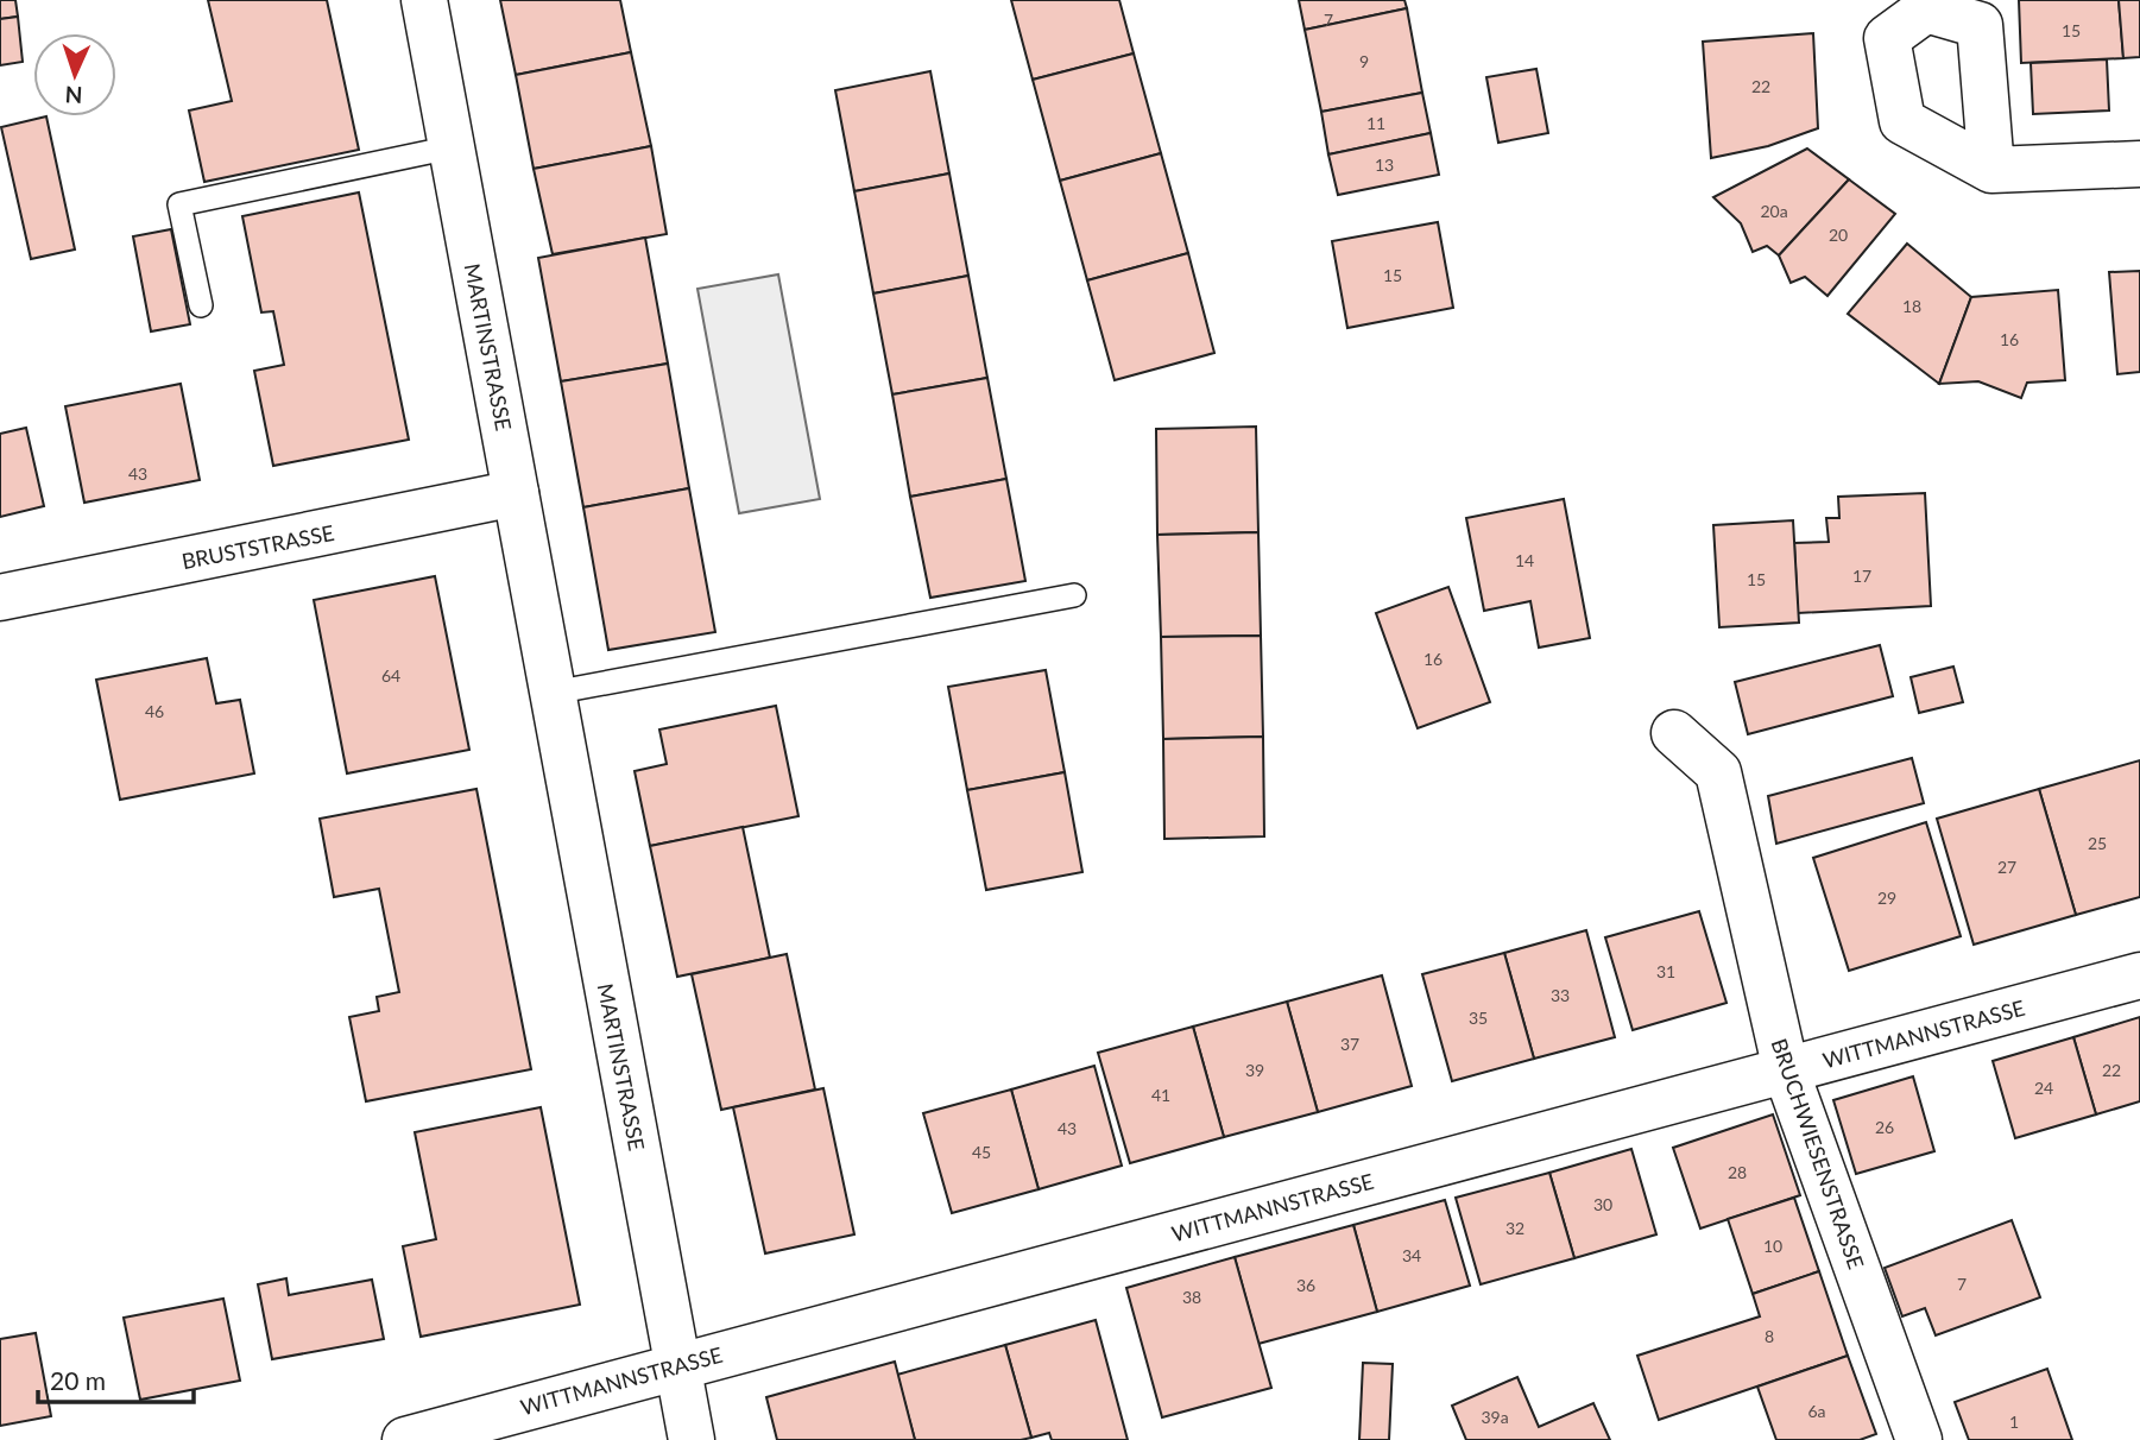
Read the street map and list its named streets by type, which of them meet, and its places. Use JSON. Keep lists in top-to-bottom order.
{
  "streets": {
    "street": [
      "MARTINSTRASSE",
      "BRUSTSTRASSE",
      "WITTMANNSTRASSE",
      "BRUCHWIESENSTRASSE"
    ]
  },
  "crossings": [
    ["MARTINSTRASSE", "BRUSTSTRASSE"],
    ["MARTINSTRASSE", "WITTMANNSTRASSE"],
    ["WITTMANNSTRASSE", "BRUCHWIESENSTRASSE"]
  ],
  "house_numbers": [
    "7",
    "15",
    "9",
    "22",
    "11",
    "13",
    "20a",
    "20",
    "15",
    "18",
    "16",
    "43",
    "14",
    "17",
    "15",
    "16",
    "64",
    "46",
    "25",
    "27",
    "29",
    "31",
    "33",
    "35",
    "37",
    "39",
    "22",
    "24",
    "41",
    "26",
    "43",
    "45",
    "28",
    "30",
    "32",
    "10",
    "34",
    "7",
    "36",
    "38",
    "8",
    "6a",
    "39a",
    "1"
  ],
  "scale_bar": "20 m",
  "north": "bottom"
}
